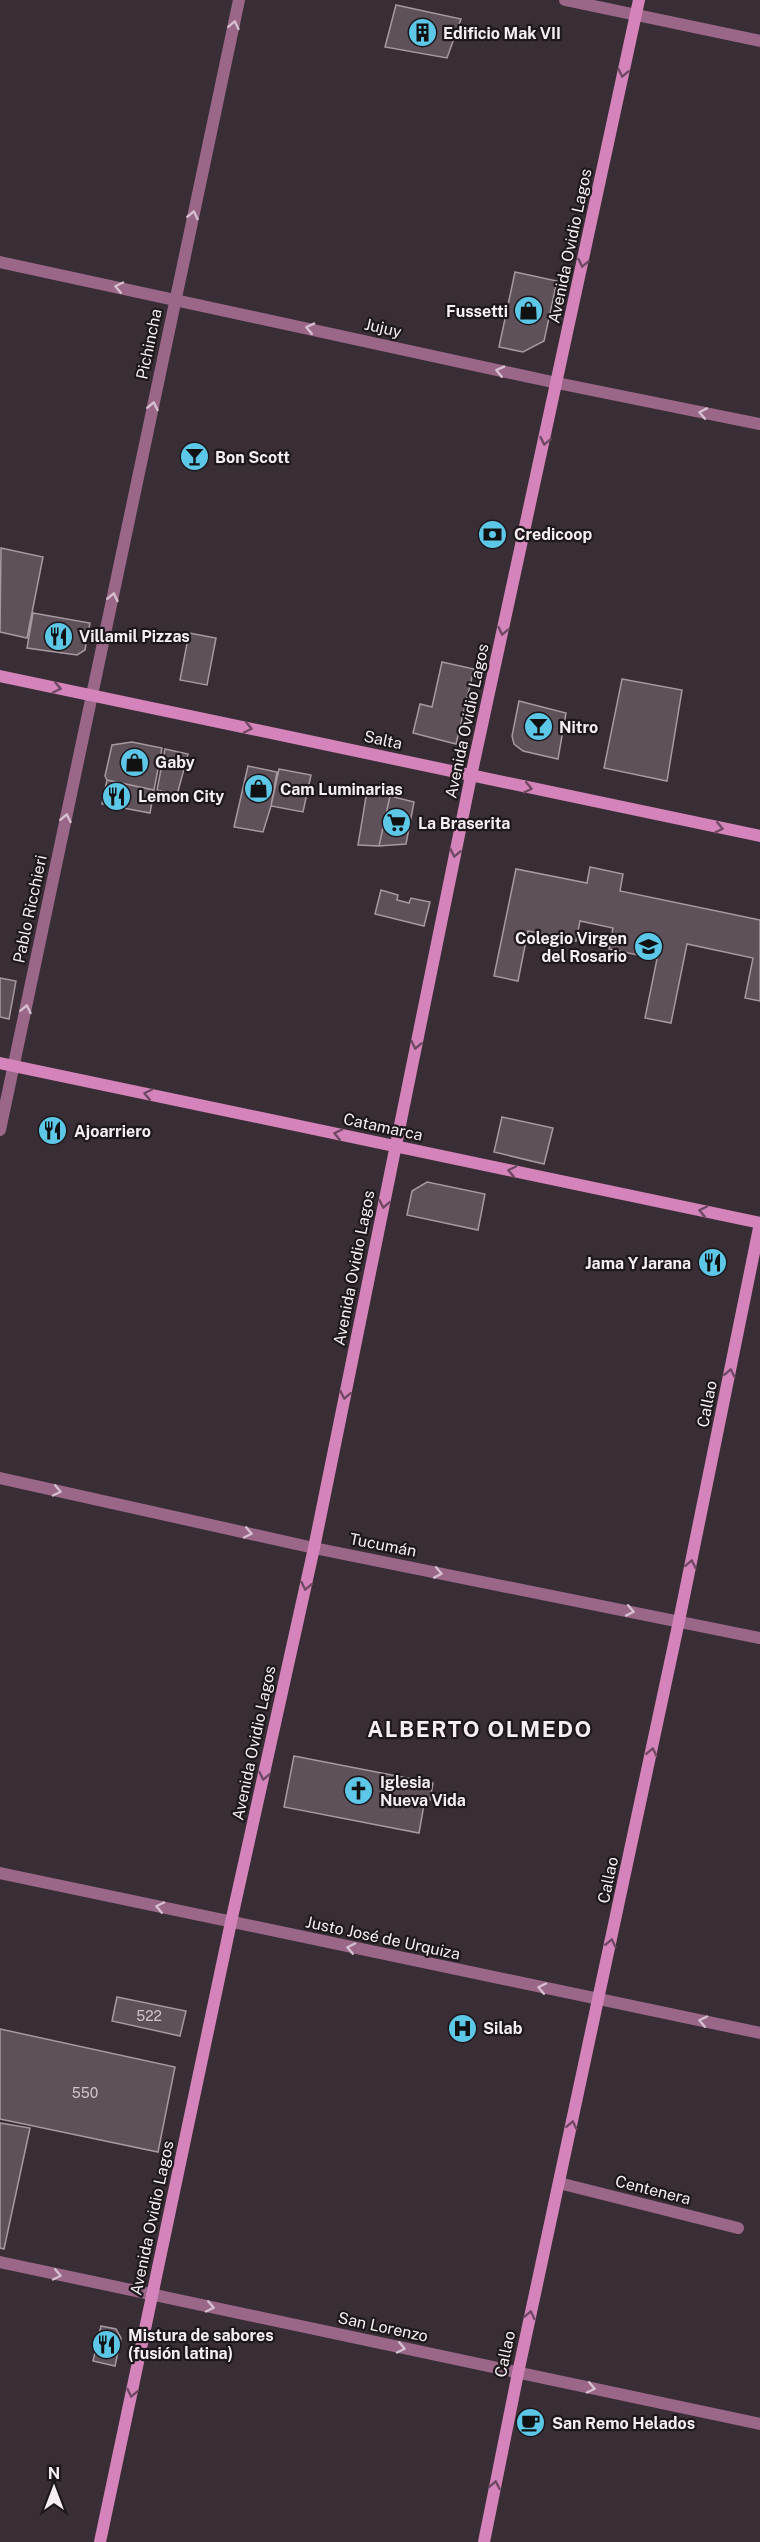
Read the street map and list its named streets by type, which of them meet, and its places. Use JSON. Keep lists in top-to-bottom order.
{
  "streets": {
    "main road": [
      "Avenida Ovidio Lagos",
      "Salta",
      "Catamarca",
      "Callao"
    ],
    "street": [
      "Jujuy",
      "Pichincha",
      "Pablo Ricchieri",
      "Tucumán",
      "Justo José de Urquiza",
      "Centenera",
      "San Lorenzo"
    ]
  },
  "crossings": [
    ["Avenida Ovidio Lagos", "Jujuy"],
    ["Avenida Ovidio Lagos", "Salta"],
    ["Avenida Ovidio Lagos", "Catamarca"],
    ["Avenida Ovidio Lagos", "Tucumán"],
    ["Avenida Ovidio Lagos", "Justo José de Urquiza"],
    ["Avenida Ovidio Lagos", "San Lorenzo"],
    ["Jujuy", "Pichincha"],
    ["Pichincha", "Salta"],
    ["Pichincha", "Pablo Ricchieri"],
    ["Salta", "Pablo Ricchieri"],
    ["Pablo Ricchieri", "Catamarca"],
    ["Catamarca", "Callao"],
    ["Callao", "Tucumán"],
    ["Callao", "Justo José de Urquiza"],
    ["Callao", "Centenera"],
    ["Callao", "San Lorenzo"]
  ],
  "one_way": [
    "Avenida Ovidio Lagos",
    "Jujuy",
    "Pichincha",
    "Salta",
    "Pablo Ricchieri",
    "Catamarca",
    "Callao",
    "Tucumán",
    "Justo José de Urquiza",
    "San Lorenzo"
  ],
  "districts": ["ALBERTO OLMEDO"],
  "places": {
    "building": ["Edificio Mak VII"],
    "shop": ["Fussetti", "Gaby", "Cam Luminarias"],
    "bar": ["Bon Scott", "Nitro"],
    "bank": ["Credicoop"],
    "restaurant": [
      "Villamil Pizzas",
      "Lemon City",
      "Ajoarriero",
      "Jama Y Jarana",
      "Mistura de sabores (fusión latina)"
    ],
    "supermarket": ["La Braserita"],
    "school or university": ["Colegio Virgen del Rosario"],
    "church": ["Iglesia Nueva Vida"],
    "hospital": ["Silab"],
    "cafe": ["San Remo Helados"]
  },
  "house_numbers": ["522", "550"],
  "north": "top"
}
